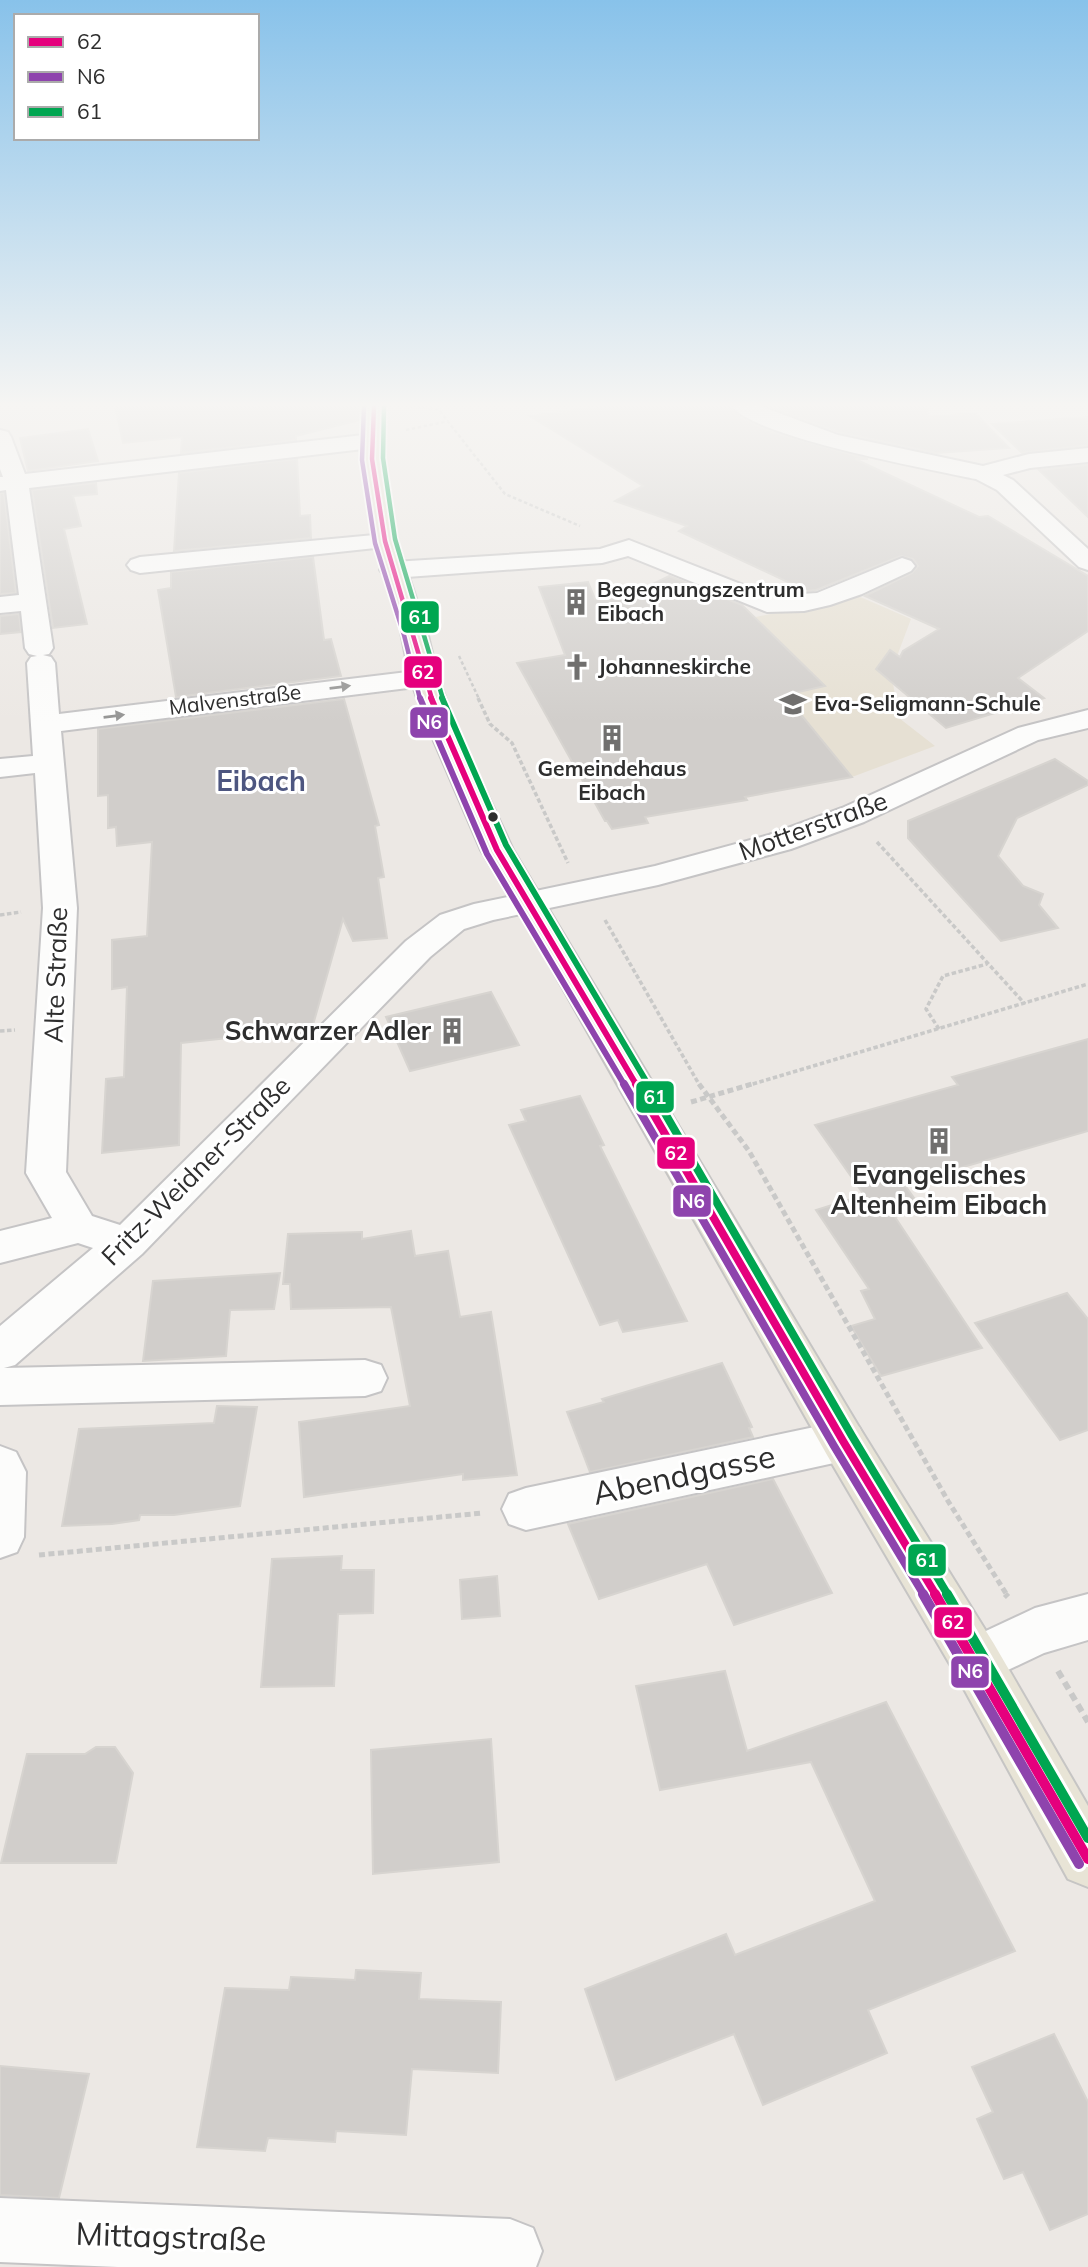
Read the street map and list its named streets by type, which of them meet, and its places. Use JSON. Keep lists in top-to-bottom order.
{
  "streets": {
    "street": [
      "Malvenstraße",
      "Motterstraße",
      "Alte Straße",
      "Fritz-Weidner-Straße",
      "Abendgasse",
      "Mittagstraße"
    ]
  },
  "crossings": [
    ["Malvenstraße", "Alte Straße"],
    ["Motterstraße", "Fritz-Weidner-Straße"]
  ],
  "districts": ["Eibach"],
  "places": {
    "building": [
      "Begegnungszentrum Eibach",
      "Gemeindehaus Eibach",
      "Schwarzer Adler",
      "Evangelisches Altenheim Eibach"
    ],
    "church": ["Johanneskirche"],
    "school or university": ["Eva-Seligmann-Schule"]
  },
  "lines": ["transit line 62", "transit line N6", "transit line 61"],
  "legend": ["62", "N6", "61"]
}
